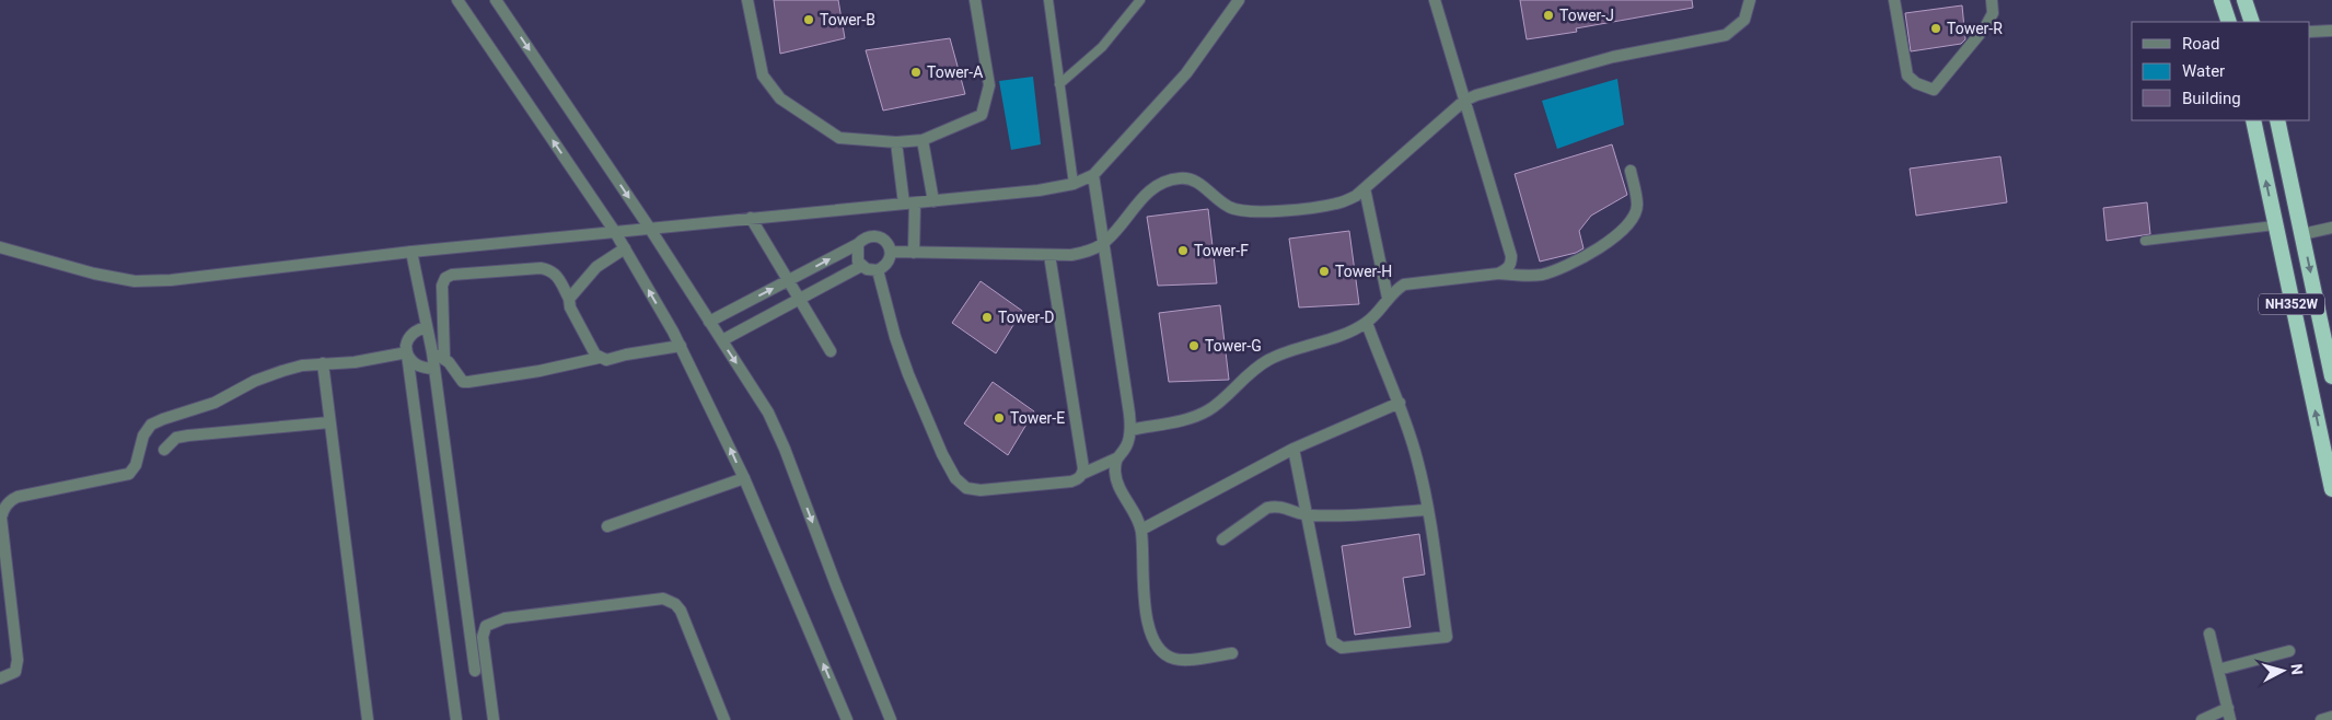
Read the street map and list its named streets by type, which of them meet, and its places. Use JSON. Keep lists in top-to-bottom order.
{
  "streets": {
    "highway": ["NH352W"]
  },
  "places": [
    "Tower-J",
    "Tower-B",
    "Tower-R",
    "Tower-A",
    "Tower-F",
    "Tower-H",
    "Tower-D",
    "Tower-G",
    "Tower-E"
  ],
  "legend": ["Road", "Water", "Building"],
  "north": "right"
}
